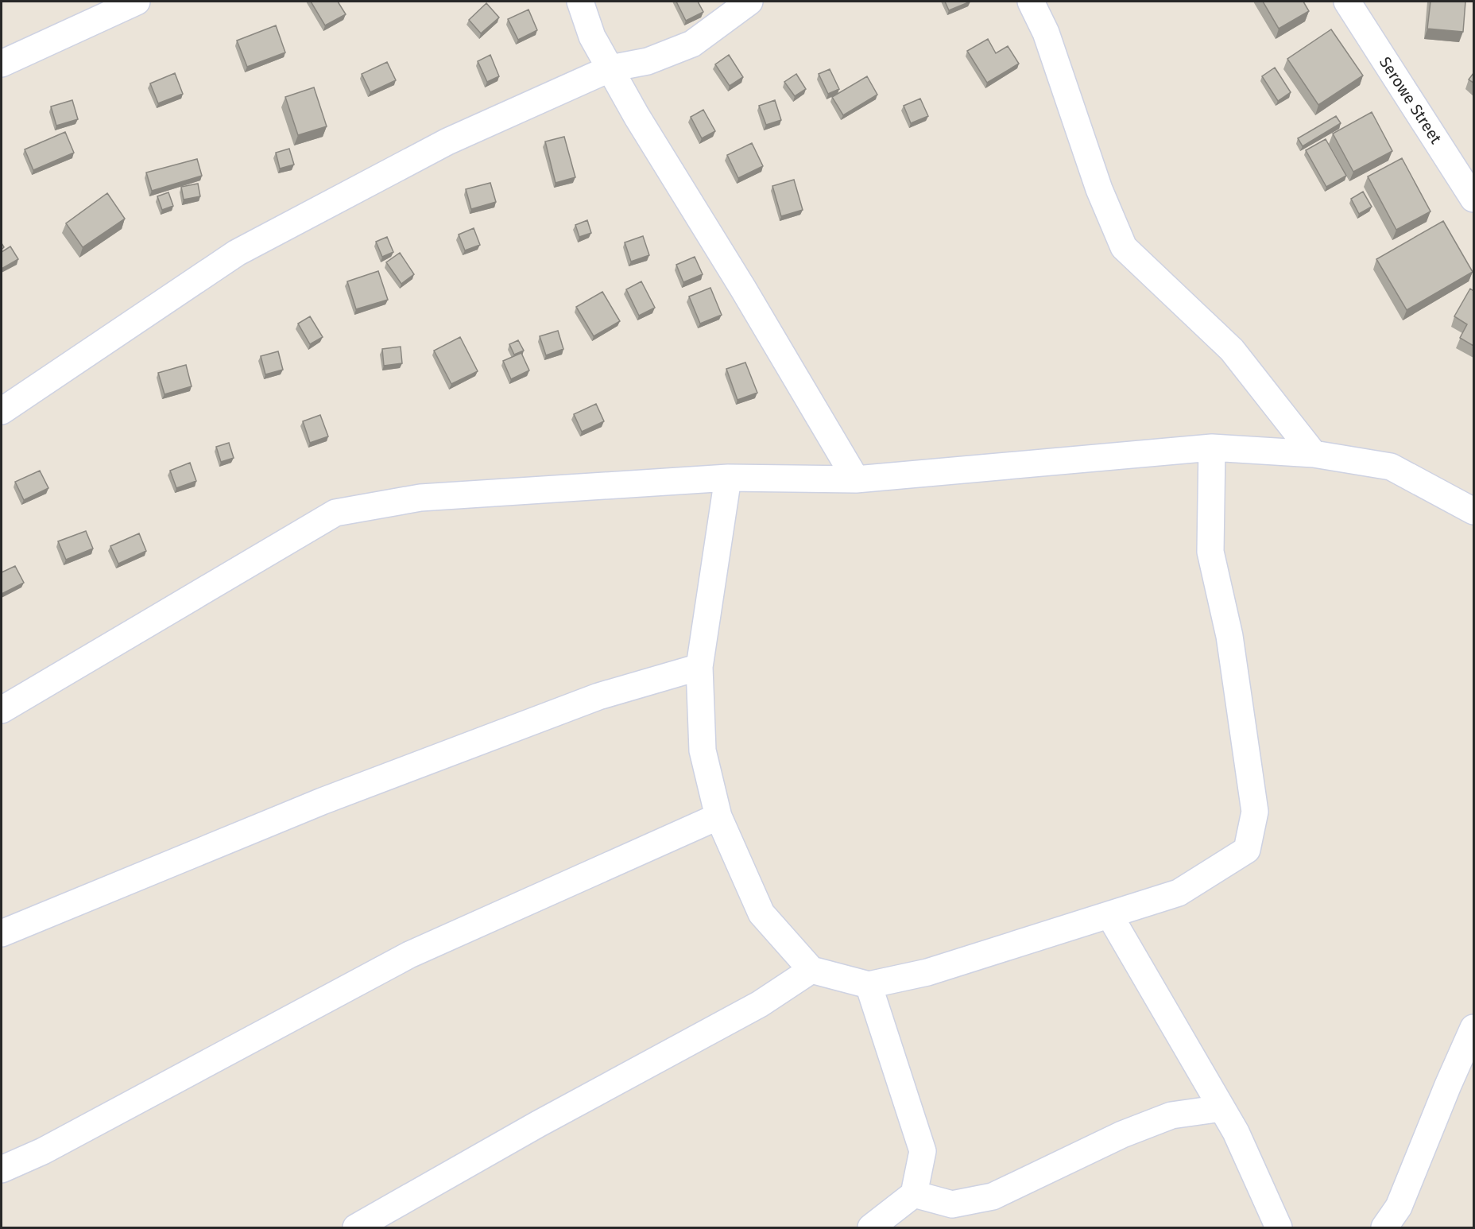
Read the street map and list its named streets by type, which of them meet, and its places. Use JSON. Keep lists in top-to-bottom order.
{
  "streets": {
    "street": ["Serowe Street"]
  }
}
